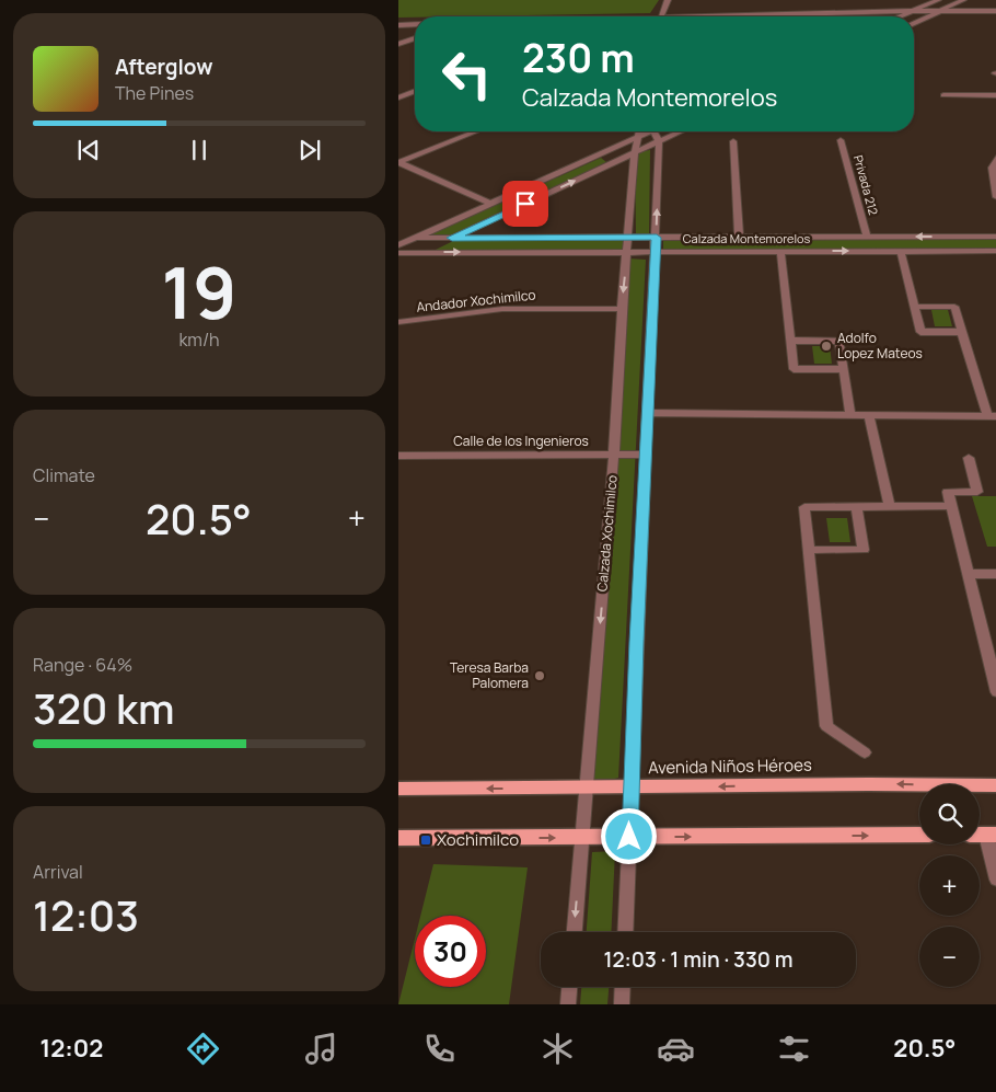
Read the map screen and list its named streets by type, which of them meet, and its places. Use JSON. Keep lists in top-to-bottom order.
{
  "streets": {
    "main road": ["Avenida Niños Héroes"],
    "street": [
      "Privada 212",
      "Calzada Montemorelos",
      "Andador Xochimilco",
      "Calle de los Ingenieros",
      "Calzada Xochimilco"
    ]
  },
  "crossings": [
    ["Privada 212", "Calzada Montemorelos"],
    ["Calzada Montemorelos", "Calzada Xochimilco"],
    ["Andador Xochimilco", "Calzada Xochimilco"],
    ["Calle de los Ingenieros", "Calzada Xochimilco"],
    ["Calzada Xochimilco", "Avenida Niños Héroes"]
  ],
  "places": {
    "other": ["Adolfo Lopez Mateos", "Teresa Barba Palomera"],
    "transit": ["Xochimilco"]
  },
  "page": {
    "turn": ["230 m", "Calzada Montemorelos"],
    "song": ["Afterglow", "The Pines"],
    "tile": [
      ["19", "km/h"],
      "Climate",
      ["Range · 64%", "320 km"],
      ["Arrival", "12:03"]
    ],
    "heat": ["−", "20.5°", "+"],
    "map_buttons": ["+", "−"],
    "limit": "30",
    "trip": "12:03 · 1 min · 330 m",
    "tabs": ["12:02", "20.5°"]
  }
}
